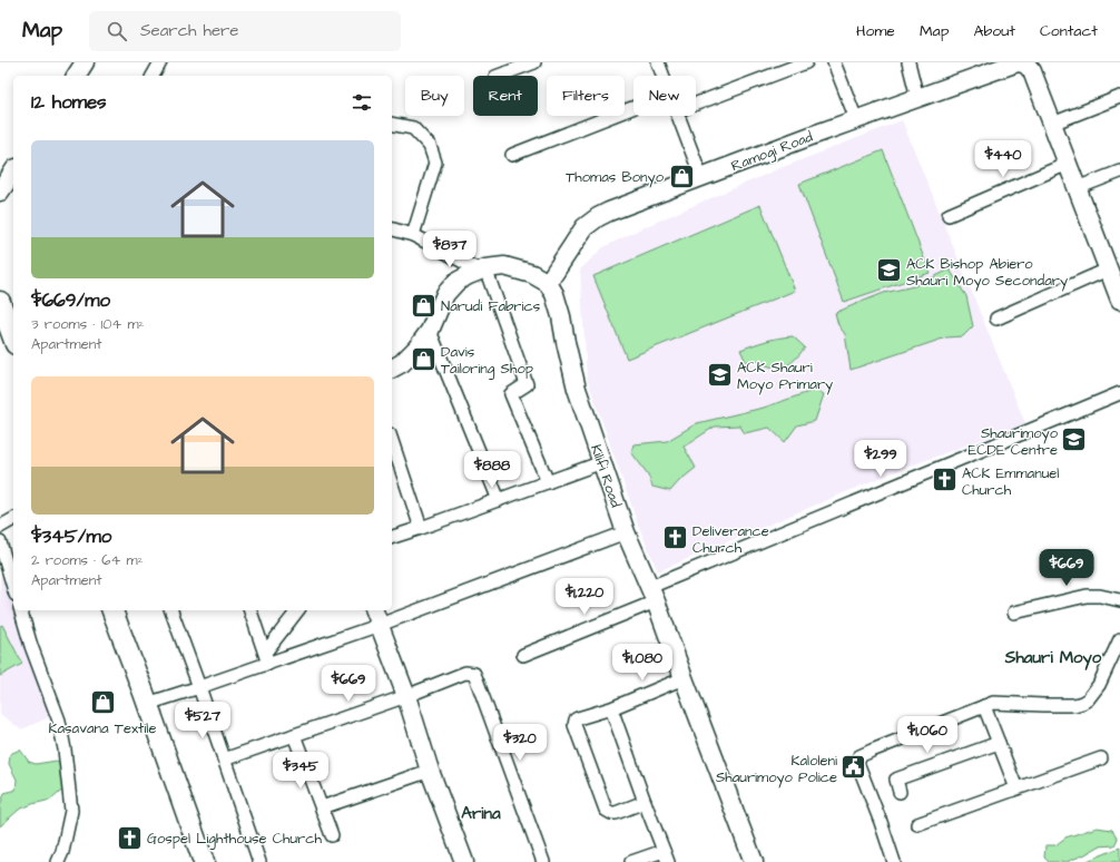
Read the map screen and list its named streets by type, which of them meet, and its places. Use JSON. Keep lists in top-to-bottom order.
{
  "streets": {
    "main road": ["Ramogi Road", "Kilifi Road"]
  },
  "crossings": [
    ["Ramogi Road", "Kilifi Road"]
  ],
  "districts": ["Shauri Moyo", "Arina"],
  "places": {
    "shop": [
      "Thomas Bonyo",
      "Narudi Fabrics",
      "Davis Tailoring Shop",
      "Kasavana Textile"
    ],
    "school or university": ["ACK Bishop Abiero Shauri Moyo Secondary", "ACK Shauri Moyo Primary", "Shaurimoyo ECDE Centre"],
    "church": ["ACK Emmanuel Church", "Deliverance Church", "Gospel Lighthouse Church"],
    "public building": ["Kaloleni Shaurimoyo Police"]
  },
  "page": {
    "header": "Map",
    "search": "Search here",
    "nav": [
      "Home",
      "Map",
      "About",
      "Contact"
    ],
    "chip": [
      "Buy",
      "Rent",
      "Filters",
      "New"
    ],
    "heading": "12 homes",
    "list": [
      {
        "name": "$669/mo",
        "note": "3 rooms · 104 m² · Apartment"
      },
      {
        "name": "$345/mo",
        "note": "2 rooms · 64 m² · Apartment"
      }
    ],
    "price": [
      "$440",
      "$837",
      "$299",
      "$888",
      "$669",
      "$1,220",
      "$1,080",
      "$669",
      "$527",
      "$1,060",
      "$320",
      "$345"
    ]
  }
}
